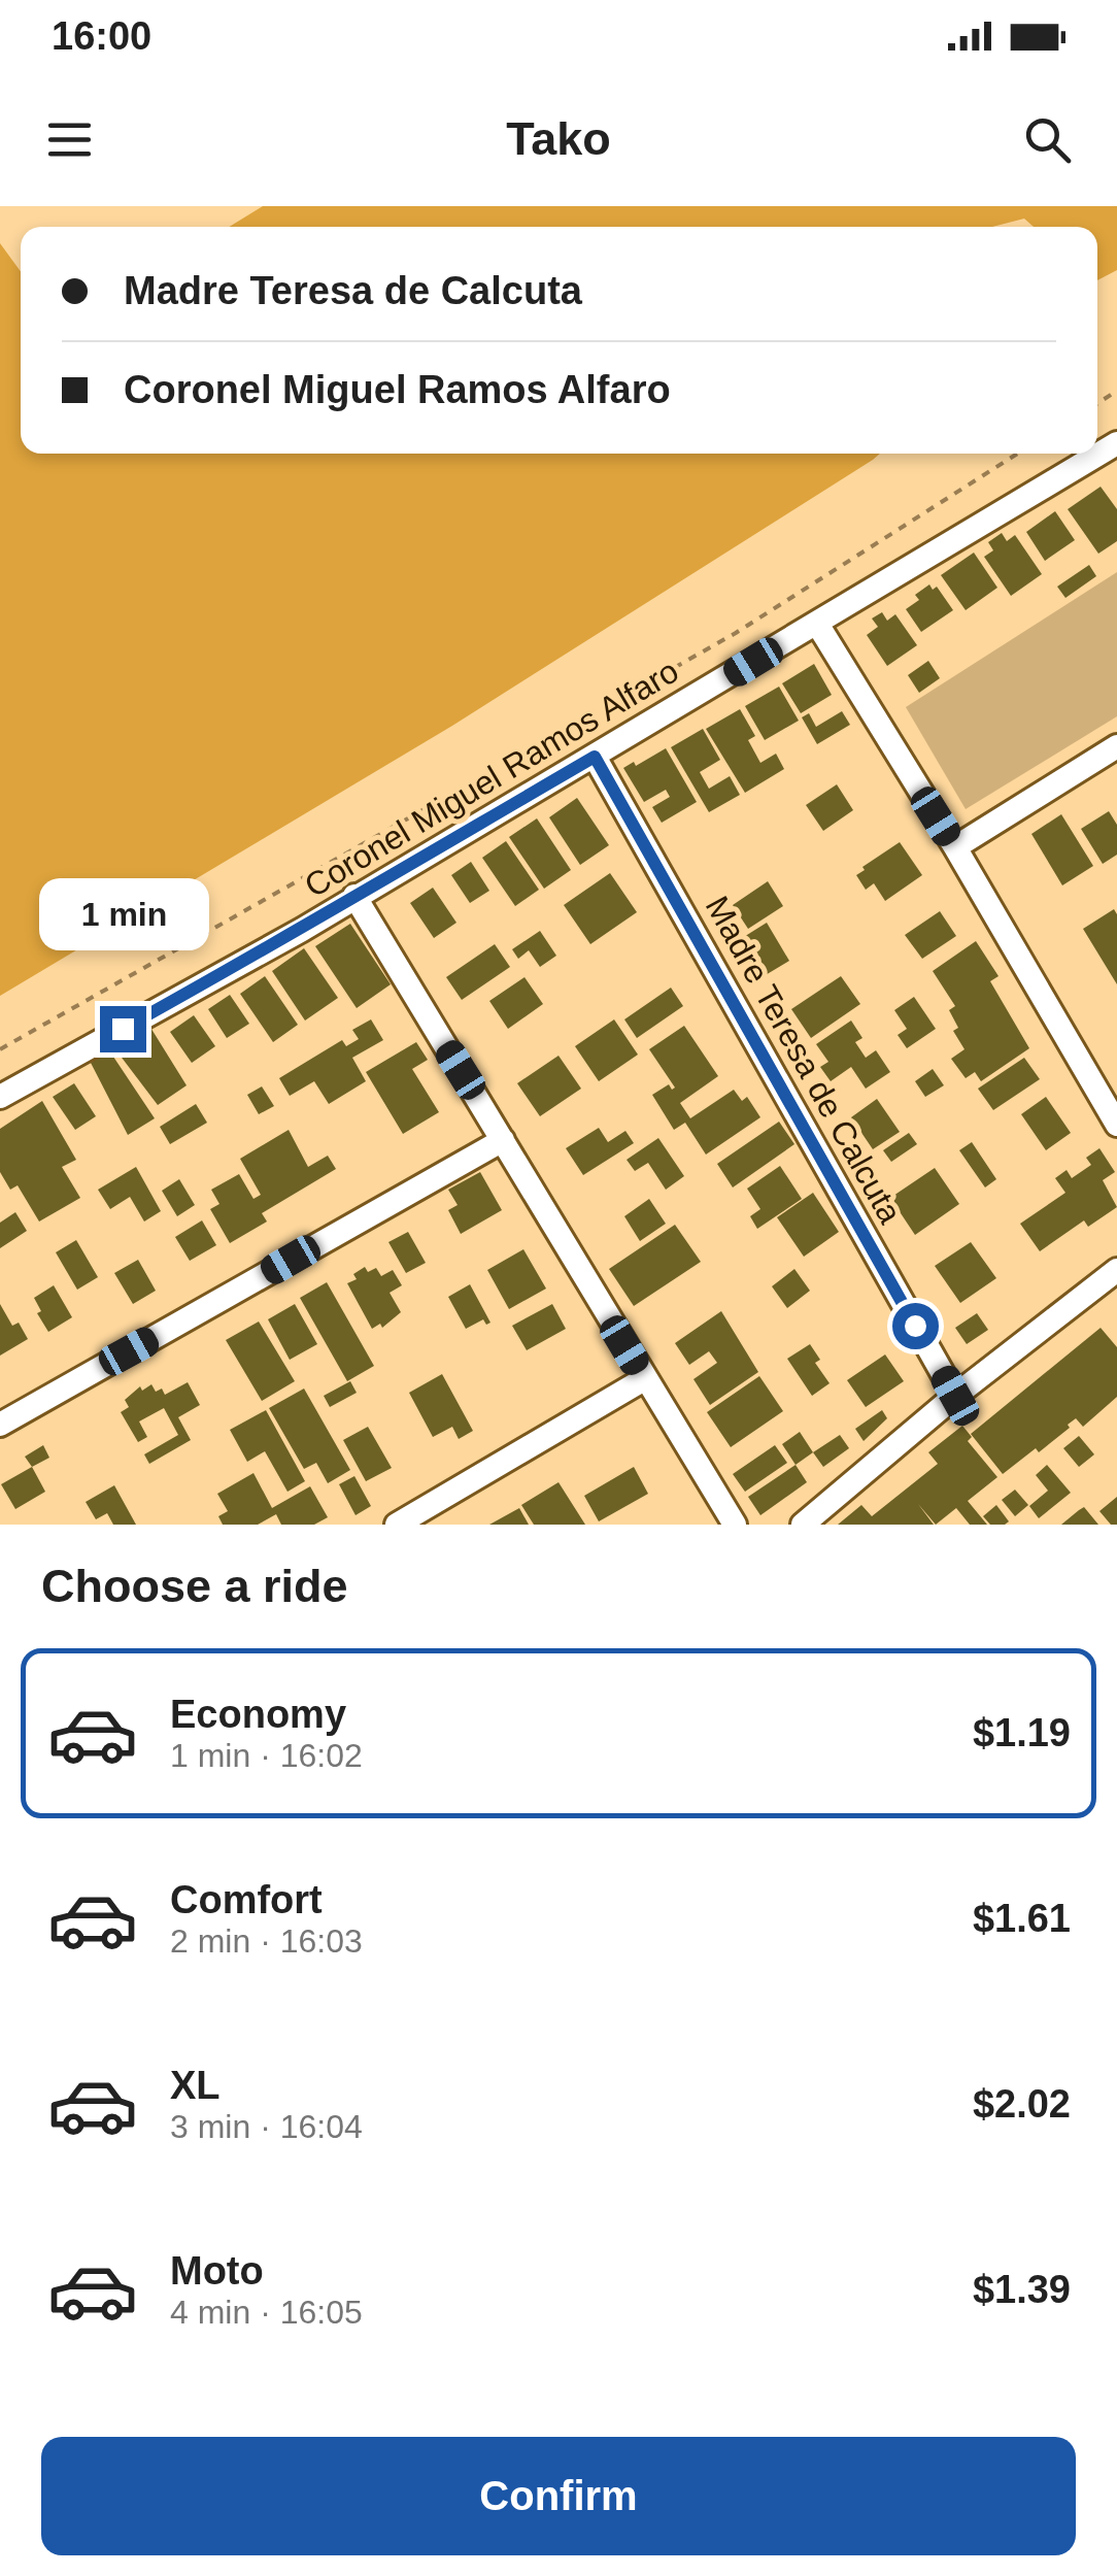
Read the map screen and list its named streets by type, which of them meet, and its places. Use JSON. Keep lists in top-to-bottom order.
{
  "streets": {
    "street": ["Coronel Miguel Ramos Alfaro", "Madre Teresa de Calcuta"]
  },
  "crossings": [
    ["Coronel Miguel Ramos Alfaro", "Madre Teresa de Calcuta"]
  ],
  "page": {
    "status": "16:00",
    "header": "Tako",
    "banner": ["Madre Teresa de Calcuta", "Coronel Miguel Ramos Alfaro"],
    "bubble": "1 min",
    "heading": "Choose a ride",
    "list": [
      {
        "name": "Economy",
        "note": "1 min · 16:02",
        "value": "$1.19"
      },
      {
        "name": "Comfort",
        "note": "2 min · 16:03",
        "value": "$1.61"
      },
      {
        "name": "XL",
        "note": "3 min · 16:04",
        "value": "$2.02"
      },
      {
        "name": "Moto",
        "note": "4 min · 16:05",
        "value": "$1.39"
      }
    ],
    "buttons": "Confirm"
  }
}
